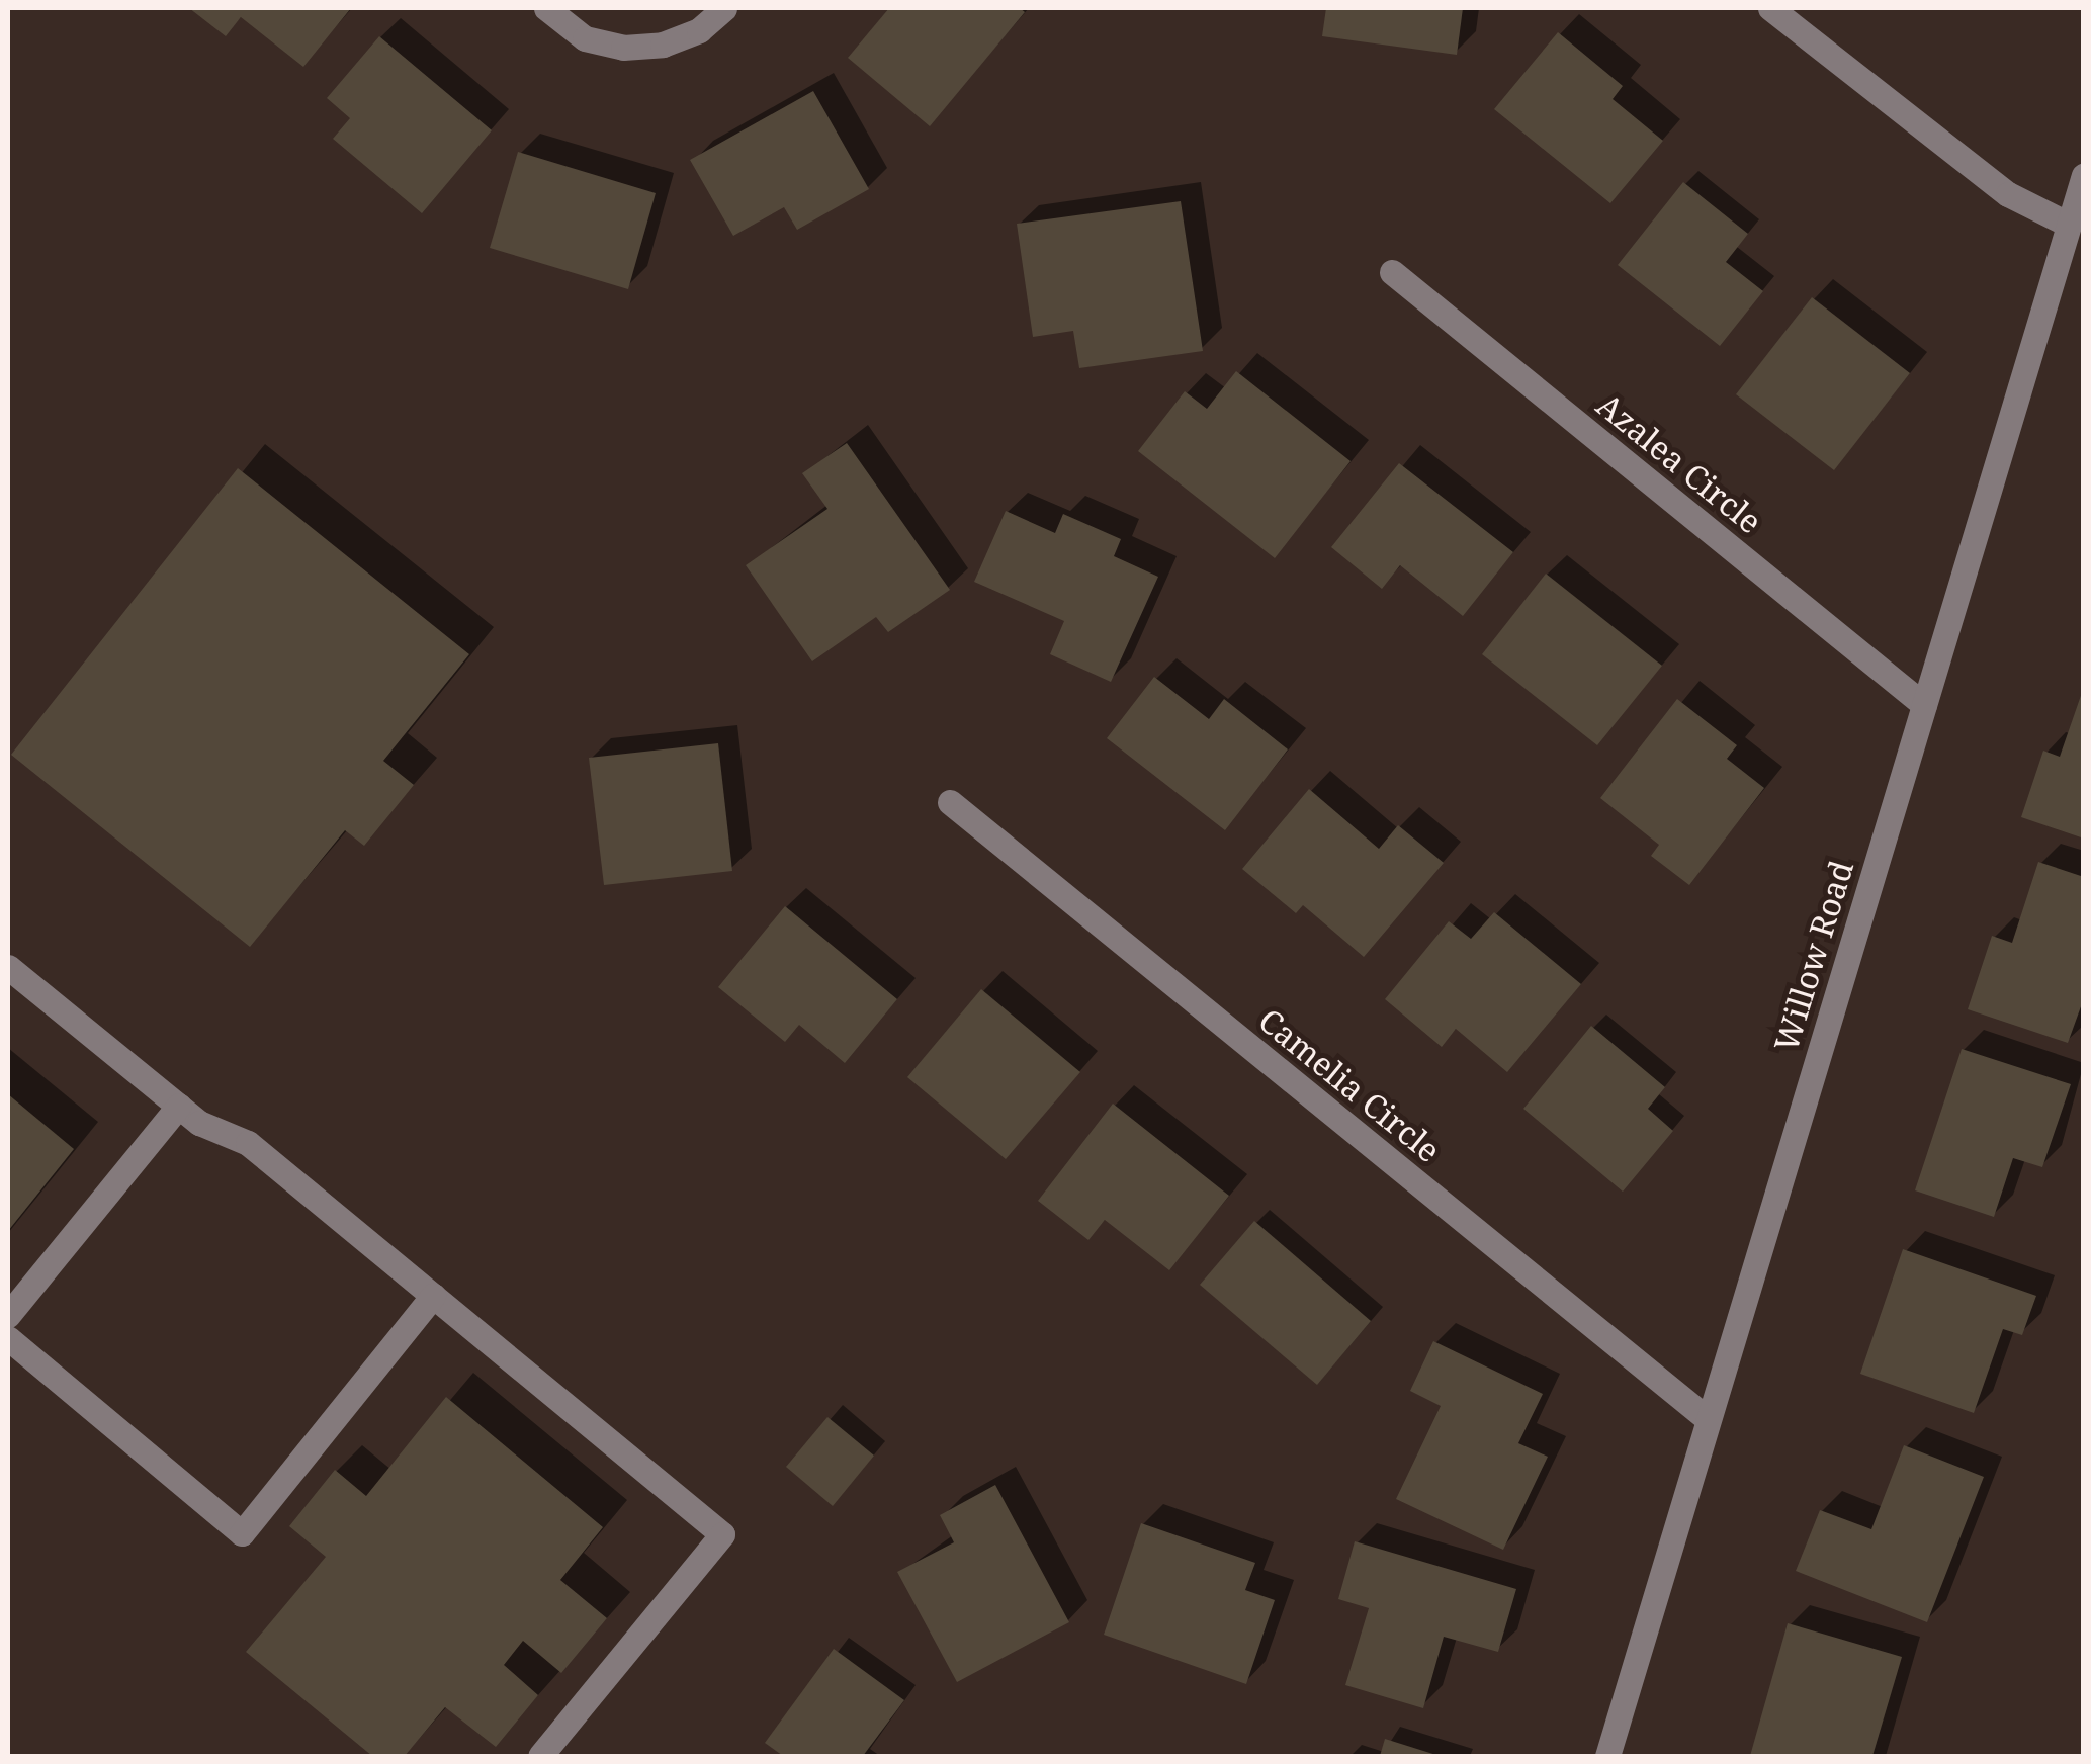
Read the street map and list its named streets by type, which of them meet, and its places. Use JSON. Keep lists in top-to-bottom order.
{
  "streets": {
    "street": ["Azalea Circle", "Willow Road", "Camelia Circle"]
  },
  "crossings": [
    ["Azalea Circle", "Willow Road"],
    ["Willow Road", "Camelia Circle"]
  ]
}
